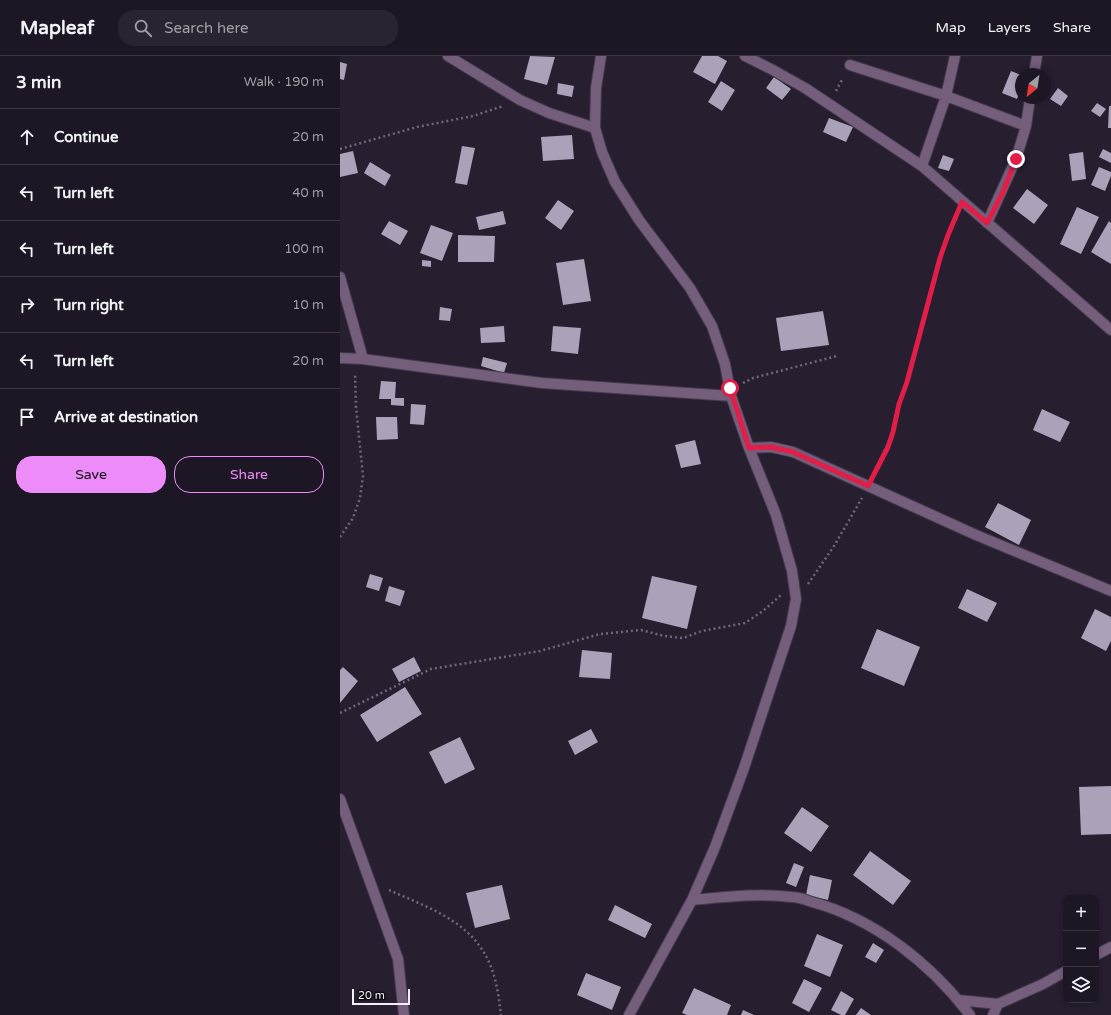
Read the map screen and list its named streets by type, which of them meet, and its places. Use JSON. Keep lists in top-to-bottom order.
{
  "scale_bar": "20 m",
  "north": "bottom left",
  "page": {
    "header": "Mapleaf",
    "search": "Search here",
    "nav": ["Map", "Layers", "Share"],
    "heading": ["3 min", "Walk · 190 m"],
    "list": [
      ["Continue", "20 m"],
      ["Turn left", "40 m"],
      ["Turn left", "100 m"],
      ["Turn right", "10 m"],
      ["Turn left", "20 m"],
      "Arrive at destination"
    ],
    "buttons": ["Save", "Share"],
    "map_buttons": ["+", "−"],
    "scale": "20 m"
  }
}
